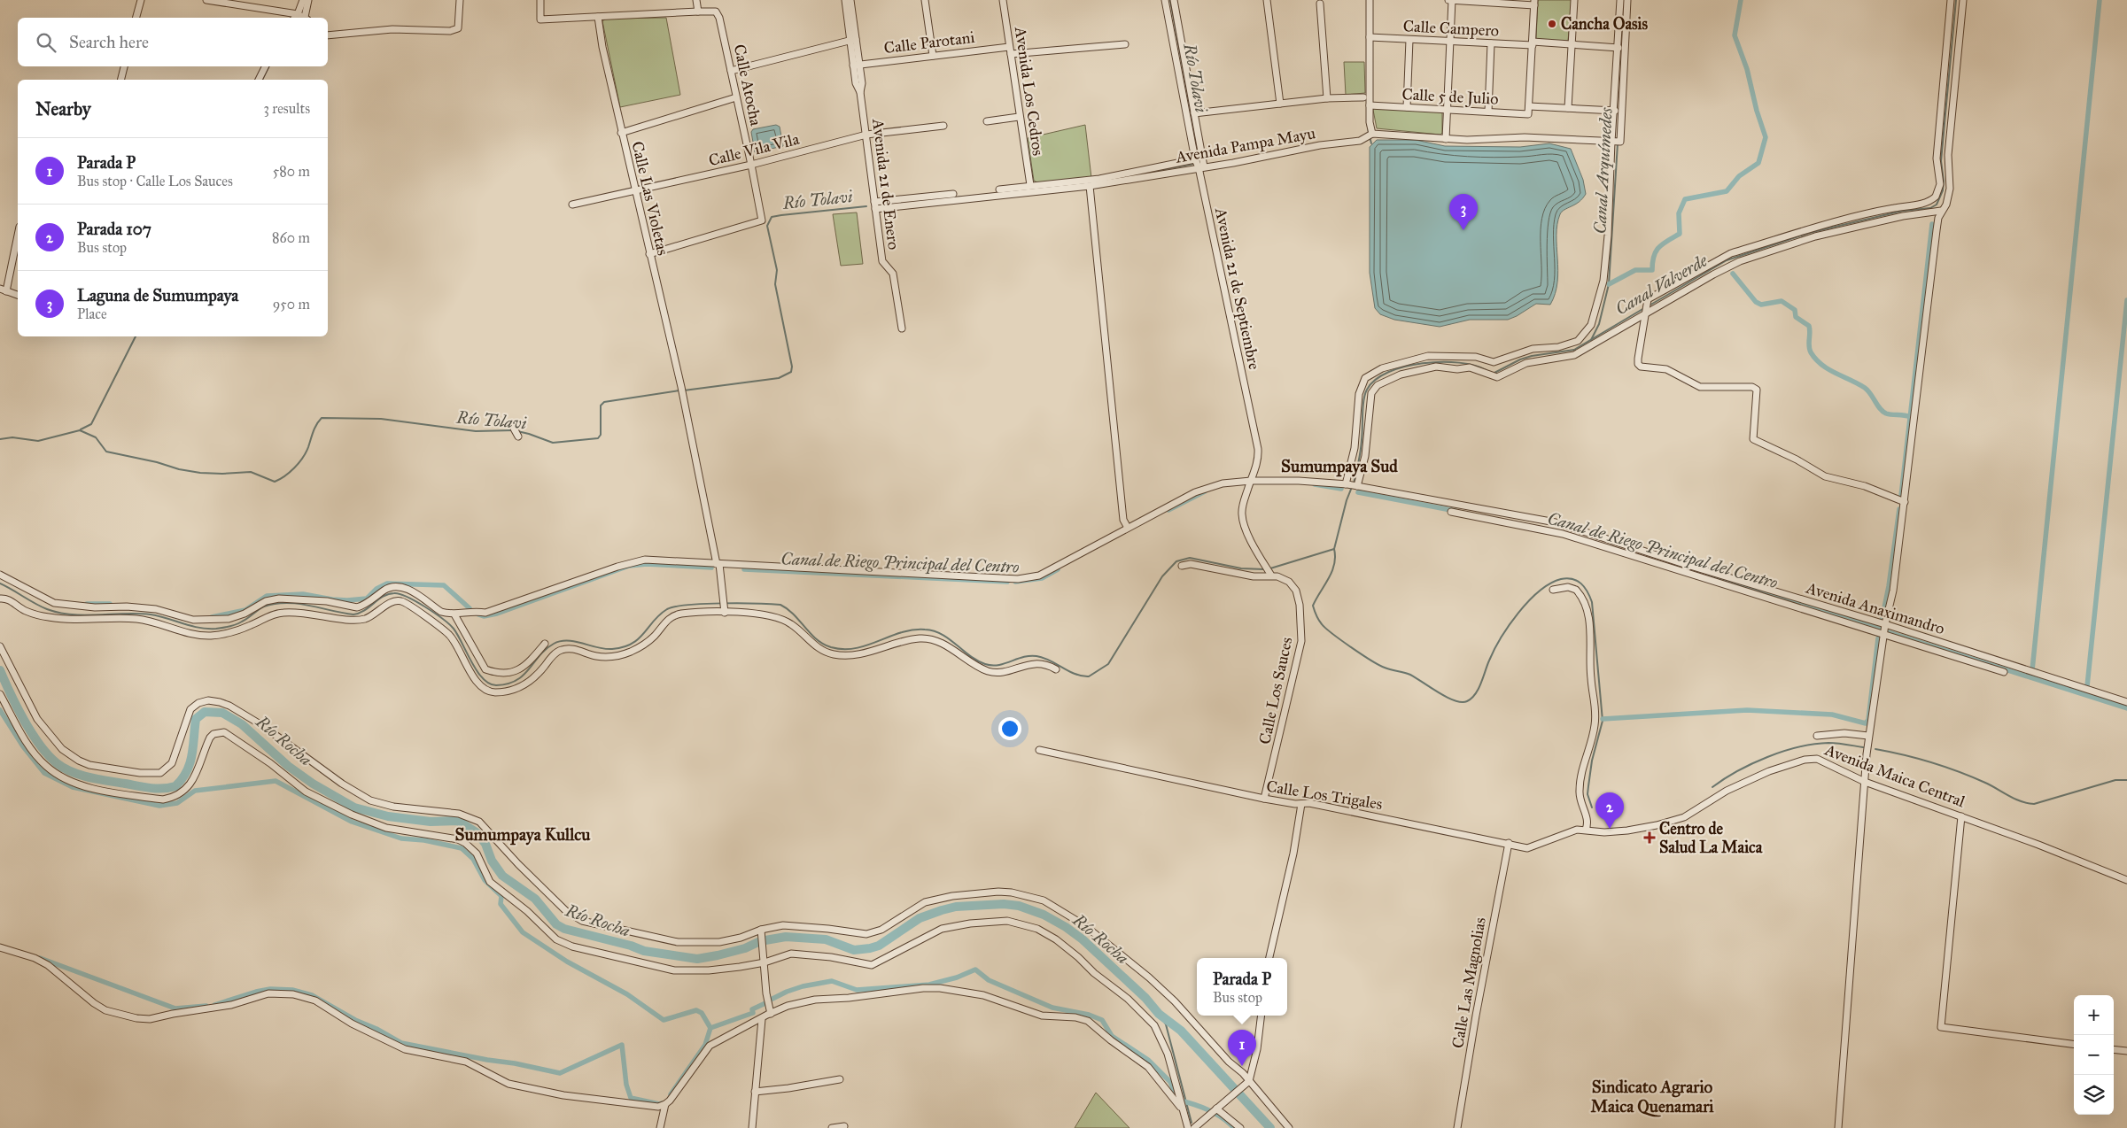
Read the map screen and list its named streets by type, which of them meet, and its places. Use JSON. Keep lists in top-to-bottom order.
{
  "streets": {
    "street": [
      "Calle Campero",
      "Calle Parotani",
      "Calle Atocha",
      "Avenida Los Cedros",
      "Calle 5 de Julio",
      "Avenida Pampa Mayu",
      "Calle Vila Vila",
      "Avenida 21 de Enero",
      "Calle Las Violetas",
      "Avenida 21 de Septiembre",
      "Avenida Anaximandro",
      "Calle Los Sauces",
      "Avenida Maica Central",
      "Calle Los Trigales",
      "Calle Las Magnolias"
    ]
  },
  "crossings": [
    ["Calle Parotani", "Avenida Los Cedros"],
    ["Calle Parotani", "Avenida 21 de Enero"],
    ["Calle Atocha", "Calle Vila Vila"],
    ["Calle Atocha", "Calle Las Violetas"],
    ["Avenida Los Cedros", "Avenida Pampa Mayu"],
    ["Avenida Pampa Mayu", "Avenida 21 de Enero"],
    ["Avenida Pampa Mayu", "Avenida 21 de Septiembre"],
    ["Calle Vila Vila", "Avenida 21 de Enero"],
    ["Calle Vila Vila", "Calle Las Violetas"],
    ["Calle Las Violetas", "Avenida Anaximandro"],
    ["Avenida 21 de Septiembre", "Avenida Anaximandro"],
    ["Avenida 21 de Septiembre", "Calle Los Sauces"],
    ["Calle Los Sauces", "Calle Los Trigales"],
    ["Avenida Maica Central", "Calle Los Trigales"],
    ["Calle Los Trigales", "Calle Las Magnolias"]
  ],
  "districts": ["Sumumpaya Sud", "Sumumpaya Kullcu", "Sindicato Agrario Maica Quenamari"],
  "water": [
    "Río Tolavi",
    "Canal Arquímedes",
    "Canal Valverde",
    "Canal de Riego Principal del Centro",
    "Río Rocha"
  ],
  "places": {
    "other": ["Cancha Oasis"],
    "health": ["Centro de Salud La Maica"]
  },
  "page": {
    "search": "Search here",
    "heading": ["Nearby", "3 results"],
    "list": [
      {
        "mark": "1",
        "name": "Parada P",
        "note": "Bus stop · Calle Los Sauces",
        "value": "580 m"
      },
      {
        "mark": "2",
        "name": "Parada 107",
        "note": "Bus stop",
        "value": "860 m"
      },
      {
        "mark": "3",
        "name": "Laguna de Sumumpaya",
        "note": "Place",
        "value": "950 m"
      }
    ],
    "pins": ["3", "2", "1"],
    "popup": ["Parada P", "Bus stop"],
    "map_buttons": ["+", "−"]
  }
}
